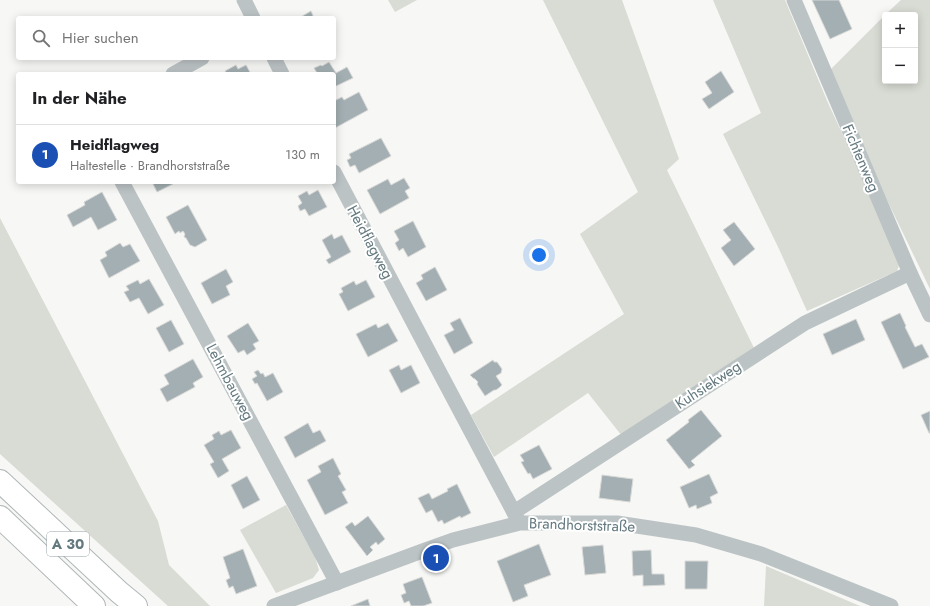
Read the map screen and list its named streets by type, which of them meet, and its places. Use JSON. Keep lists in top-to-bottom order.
{
  "streets": {
    "highway": ["A 30"],
    "street": [
      "Fichtenweg",
      "Heidflagweg",
      "Lehmbauweg",
      "Kuhsiekweg",
      "Brandhorststraße"
    ]
  },
  "crossings": [
    ["Fichtenweg", "Kuhsiekweg"],
    ["Heidflagweg", "Kuhsiekweg"],
    ["Heidflagweg", "Brandhorststraße"],
    ["Lehmbauweg", "Brandhorststraße"],
    ["Kuhsiekweg", "Brandhorststraße"]
  ],
  "page": {
    "map_buttons": ["+", "−"],
    "search": "Hier suchen",
    "heading": "In der Nähe",
    "list": [
      {
        "mark": "1",
        "name": "Heidflagweg",
        "note": "Haltestelle · Brandhorststraße",
        "value": "130 m"
      }
    ],
    "pins": "1"
  }
}
